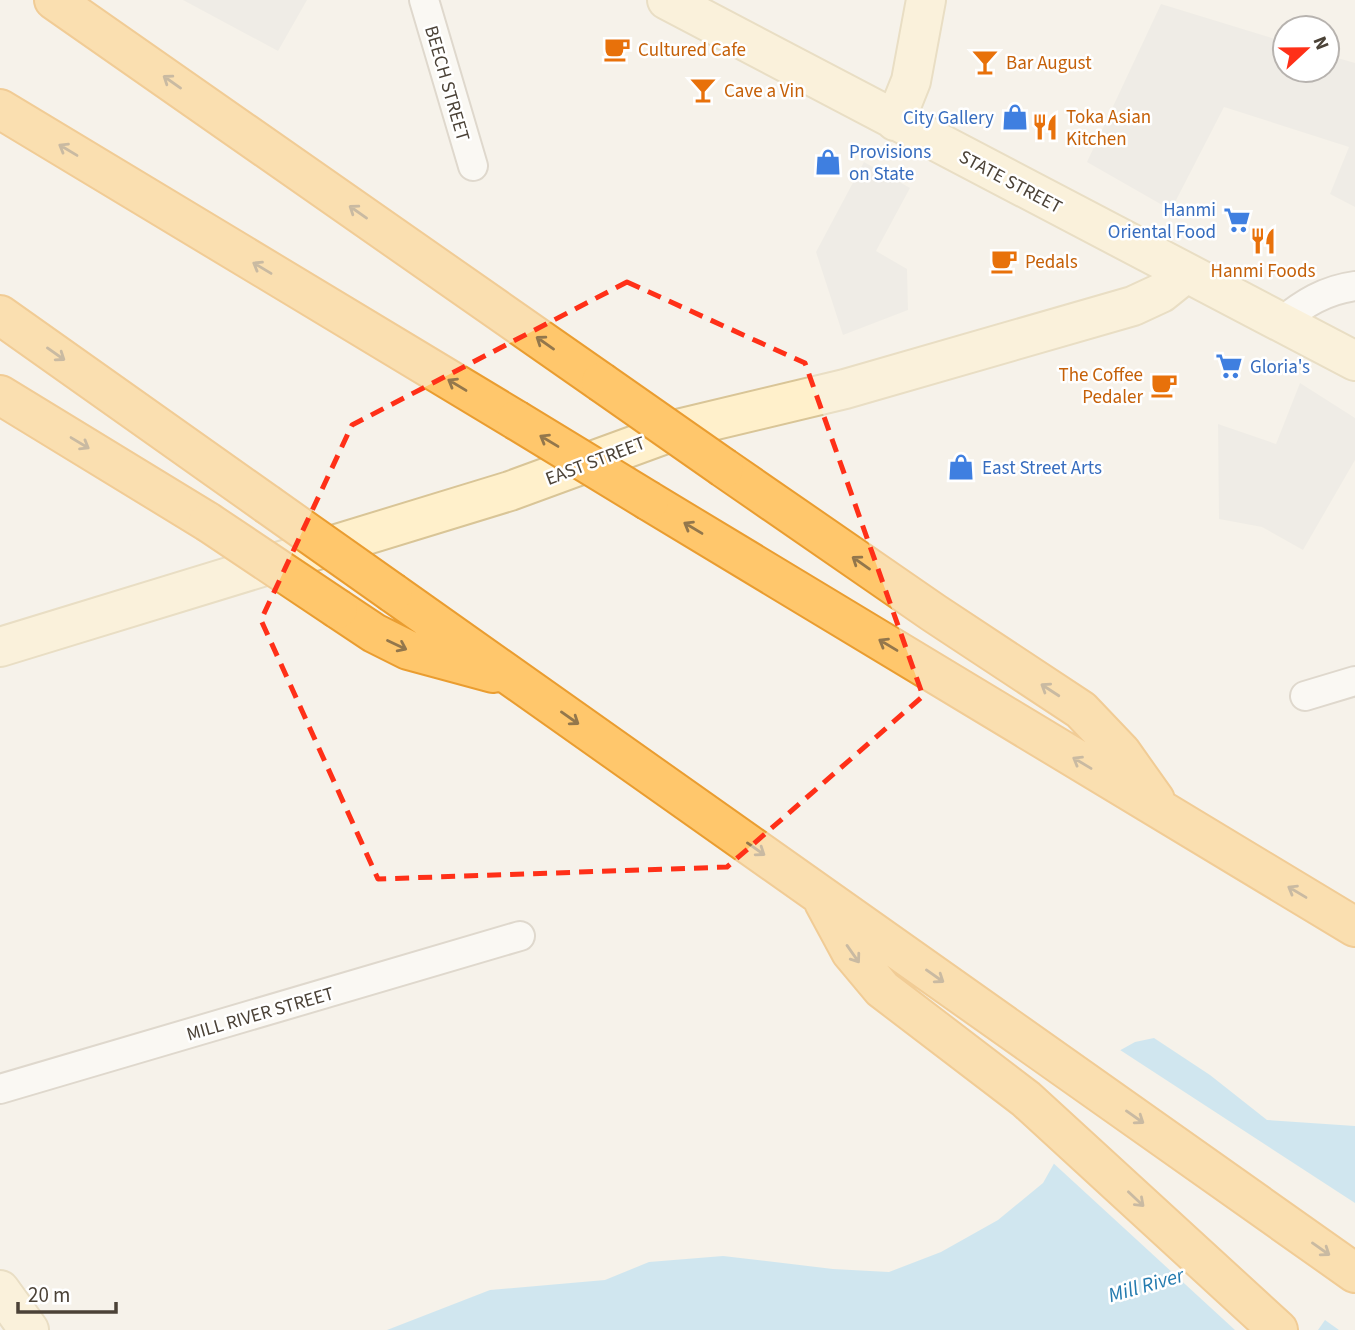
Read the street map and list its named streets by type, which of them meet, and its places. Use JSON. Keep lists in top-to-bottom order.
{
  "streets": {
    "main road": ["STATE STREET", "EAST STREET"],
    "street": ["BEECH STREET", "MILL RIVER STREET"]
  },
  "crossings": [
    ["STATE STREET", "EAST STREET"]
  ],
  "water": ["Mill River"],
  "places": {
    "cafe": ["Cultured Cafe", "Pedals", "The Coffee Pedaler"],
    "bar": ["Bar August", "Cave a Vin"],
    "shop": ["City Gallery", "Provisions on State", "East Street Arts"],
    "restaurant": ["Toka Asian Kitchen", "Hanmi Foods"],
    "supermarket": ["Hanmi Oriental Food", "Gloria's"]
  },
  "scale_bar": "20 m",
  "north": "right"
}
